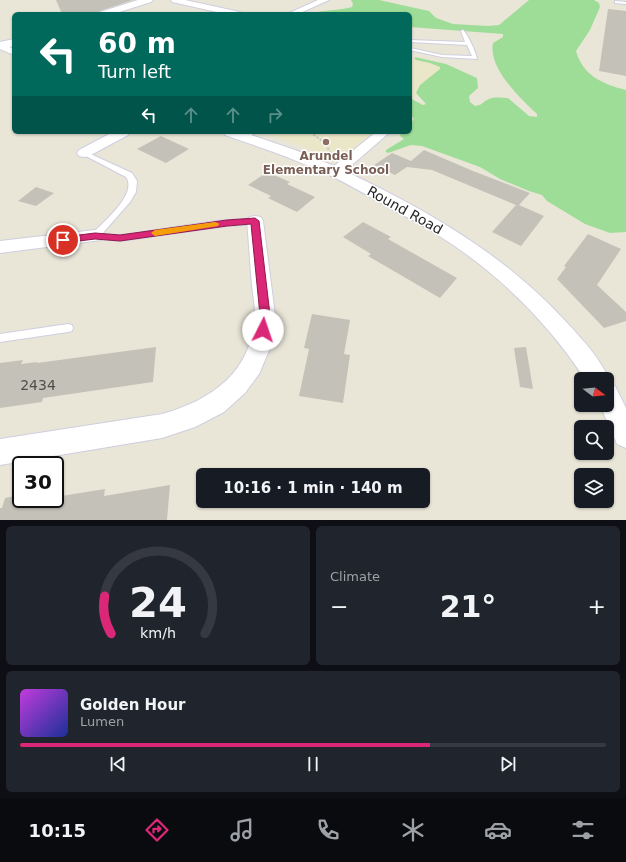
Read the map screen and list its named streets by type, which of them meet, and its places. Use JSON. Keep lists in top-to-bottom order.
{
  "streets": {
    "street": ["Round Road"]
  },
  "places": ["Arundel Elementary School"],
  "house_numbers": ["2434"],
  "north": "right",
  "page": {
    "turn": ["60 m", "Turn left"],
    "limit": "30",
    "trip": "10:16 · 1 min · 140 m",
    "tile": "Climate",
    "heat": ["−", "21°", "+"],
    "song": ["Golden Hour", "Lumen"],
    "tabs": "10:15",
    "gauge": ["24", "km/h"]
  }
}
